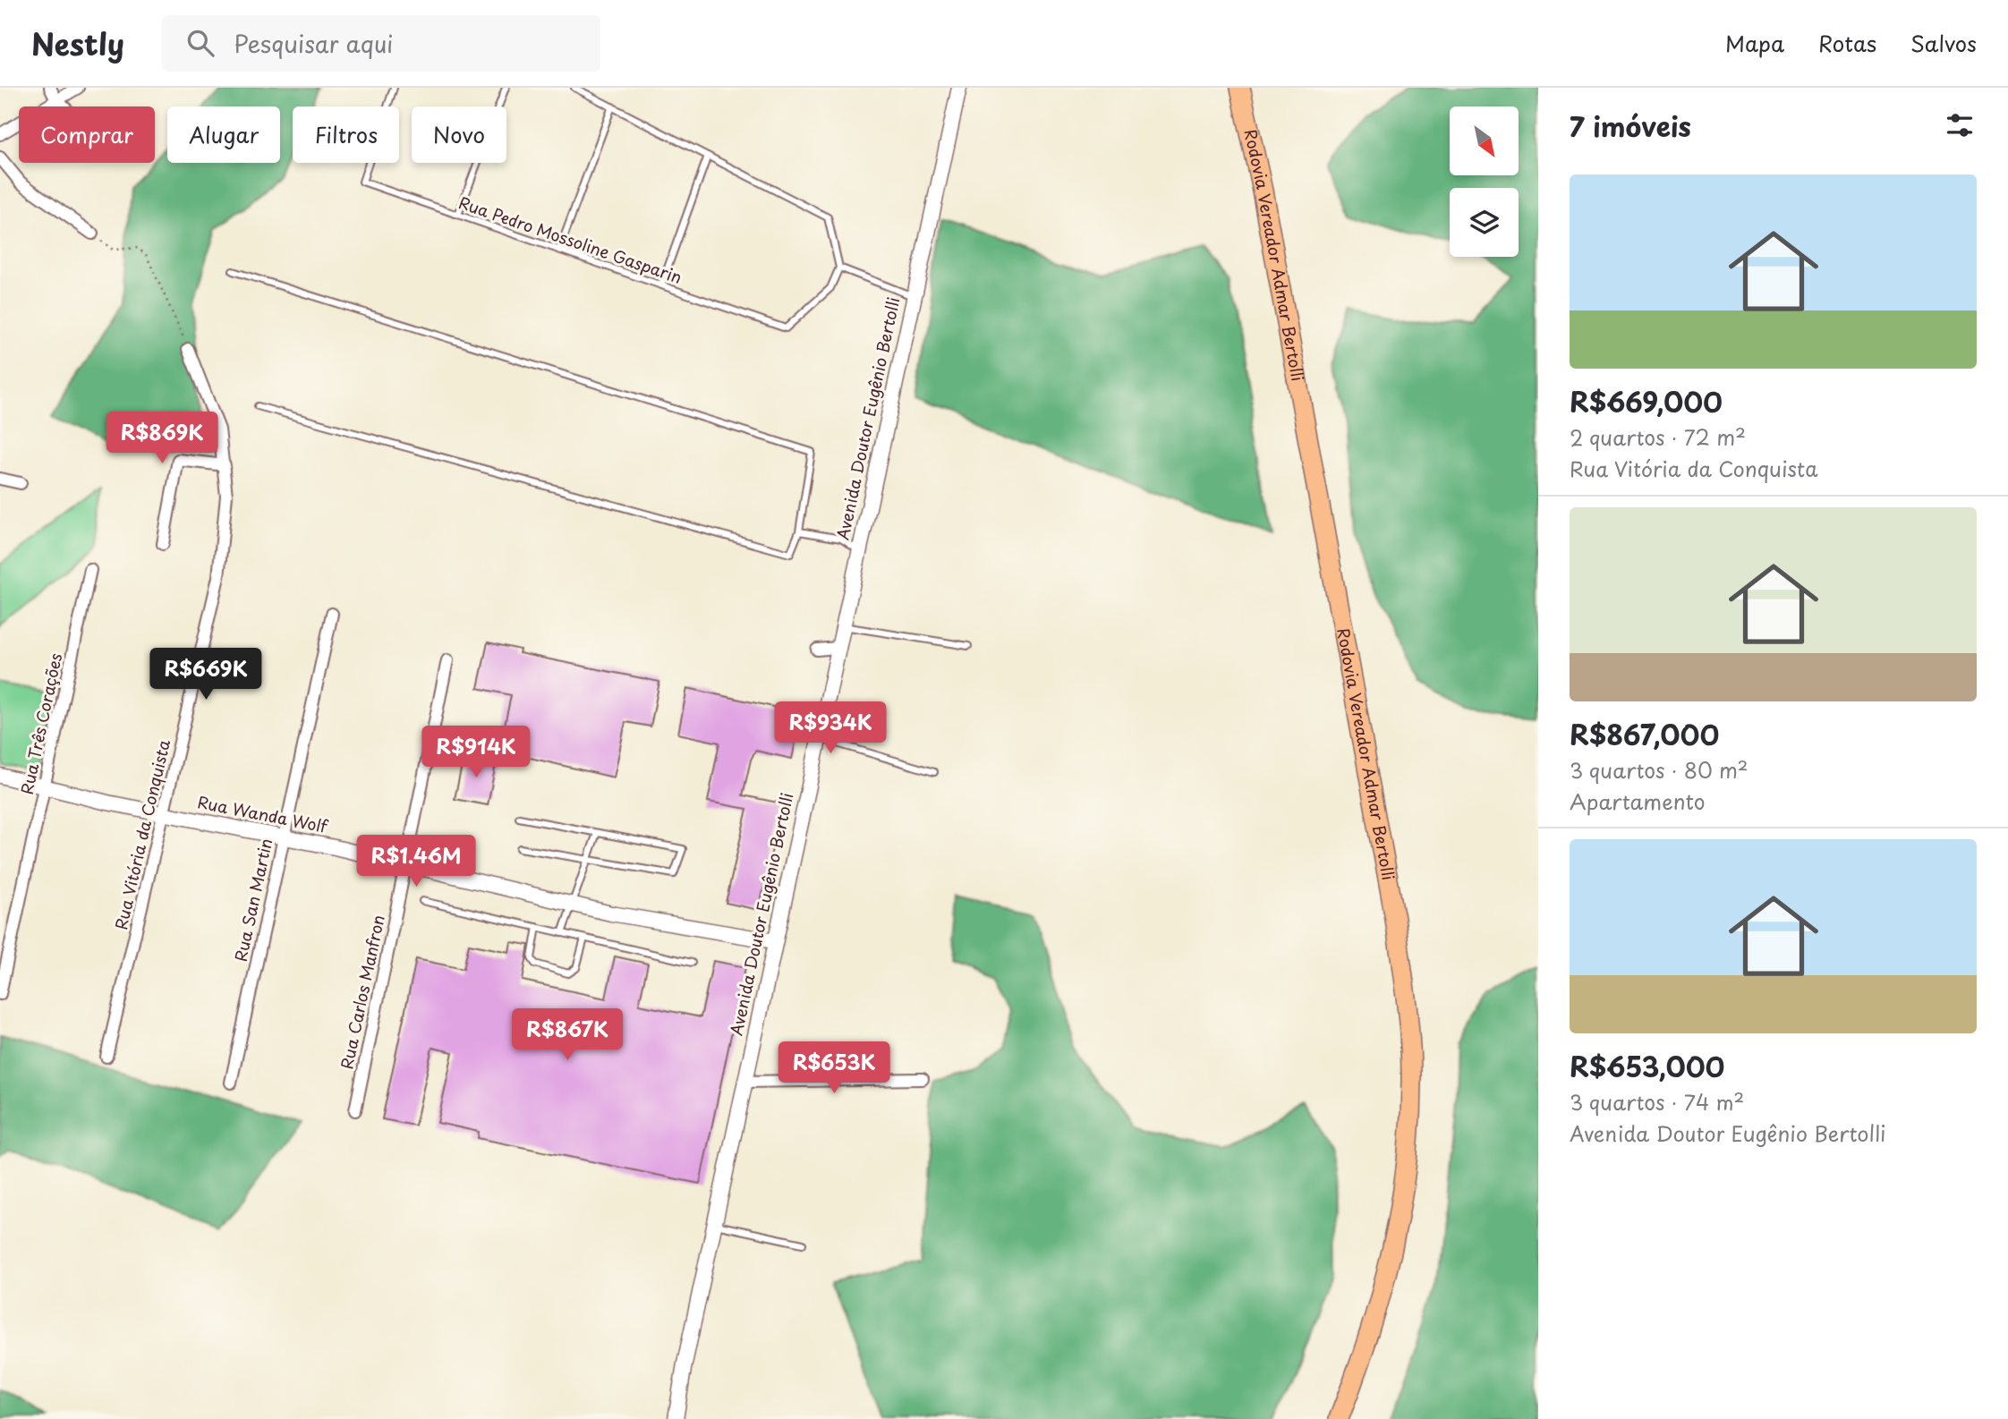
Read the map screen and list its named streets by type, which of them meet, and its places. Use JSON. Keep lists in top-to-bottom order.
{
  "streets": {
    "highway": ["Rodovia Vereador Admar Bertolli"],
    "street": [
      "Avenida Doutor Eugênio Bertolli",
      "Rua Três Corações",
      "Rua Wanda Wolf",
      "Rua Vitória da Conquista",
      "Rua San Martin",
      "Rua Carlos Manfron"
    ],
    "lane": ["Rua Pedro Mossoline Gasparin"]
  },
  "crossings": [
    ["Avenida Doutor Eugênio Bertolli", "Rua Wanda Wolf"],
    ["Rua Três Corações", "Rua Wanda Wolf"],
    ["Rua Wanda Wolf", "Rua Vitória da Conquista"],
    ["Rua Wanda Wolf", "Rua San Martin"],
    ["Rua Wanda Wolf", "Rua Carlos Manfron"]
  ],
  "north": "bottom right",
  "page": {
    "header": "Nestly",
    "search": "Pesquisar aqui",
    "nav": ["Mapa", "Rotas", "Salvos"],
    "heading": "7 imóveis",
    "chip": [
      "Comprar",
      "Alugar",
      "Filtros",
      "Novo"
    ],
    "list": [
      {
        "name": "R$669,000",
        "note": "2 quartos · 72 m² · Rua Vitória da Conquista"
      },
      {
        "name": "R$867,000",
        "note": "3 quartos · 80 m² · Apartamento"
      },
      {
        "name": "R$653,000",
        "note": "3 quartos · 74 m² · Avenida Doutor Eugênio Bertolli"
      }
    ],
    "price": [
      "R$869K",
      "R$669K",
      "R$934K",
      "R$914K",
      "R$1.46M",
      "R$867K",
      "R$653K"
    ]
  }
}
